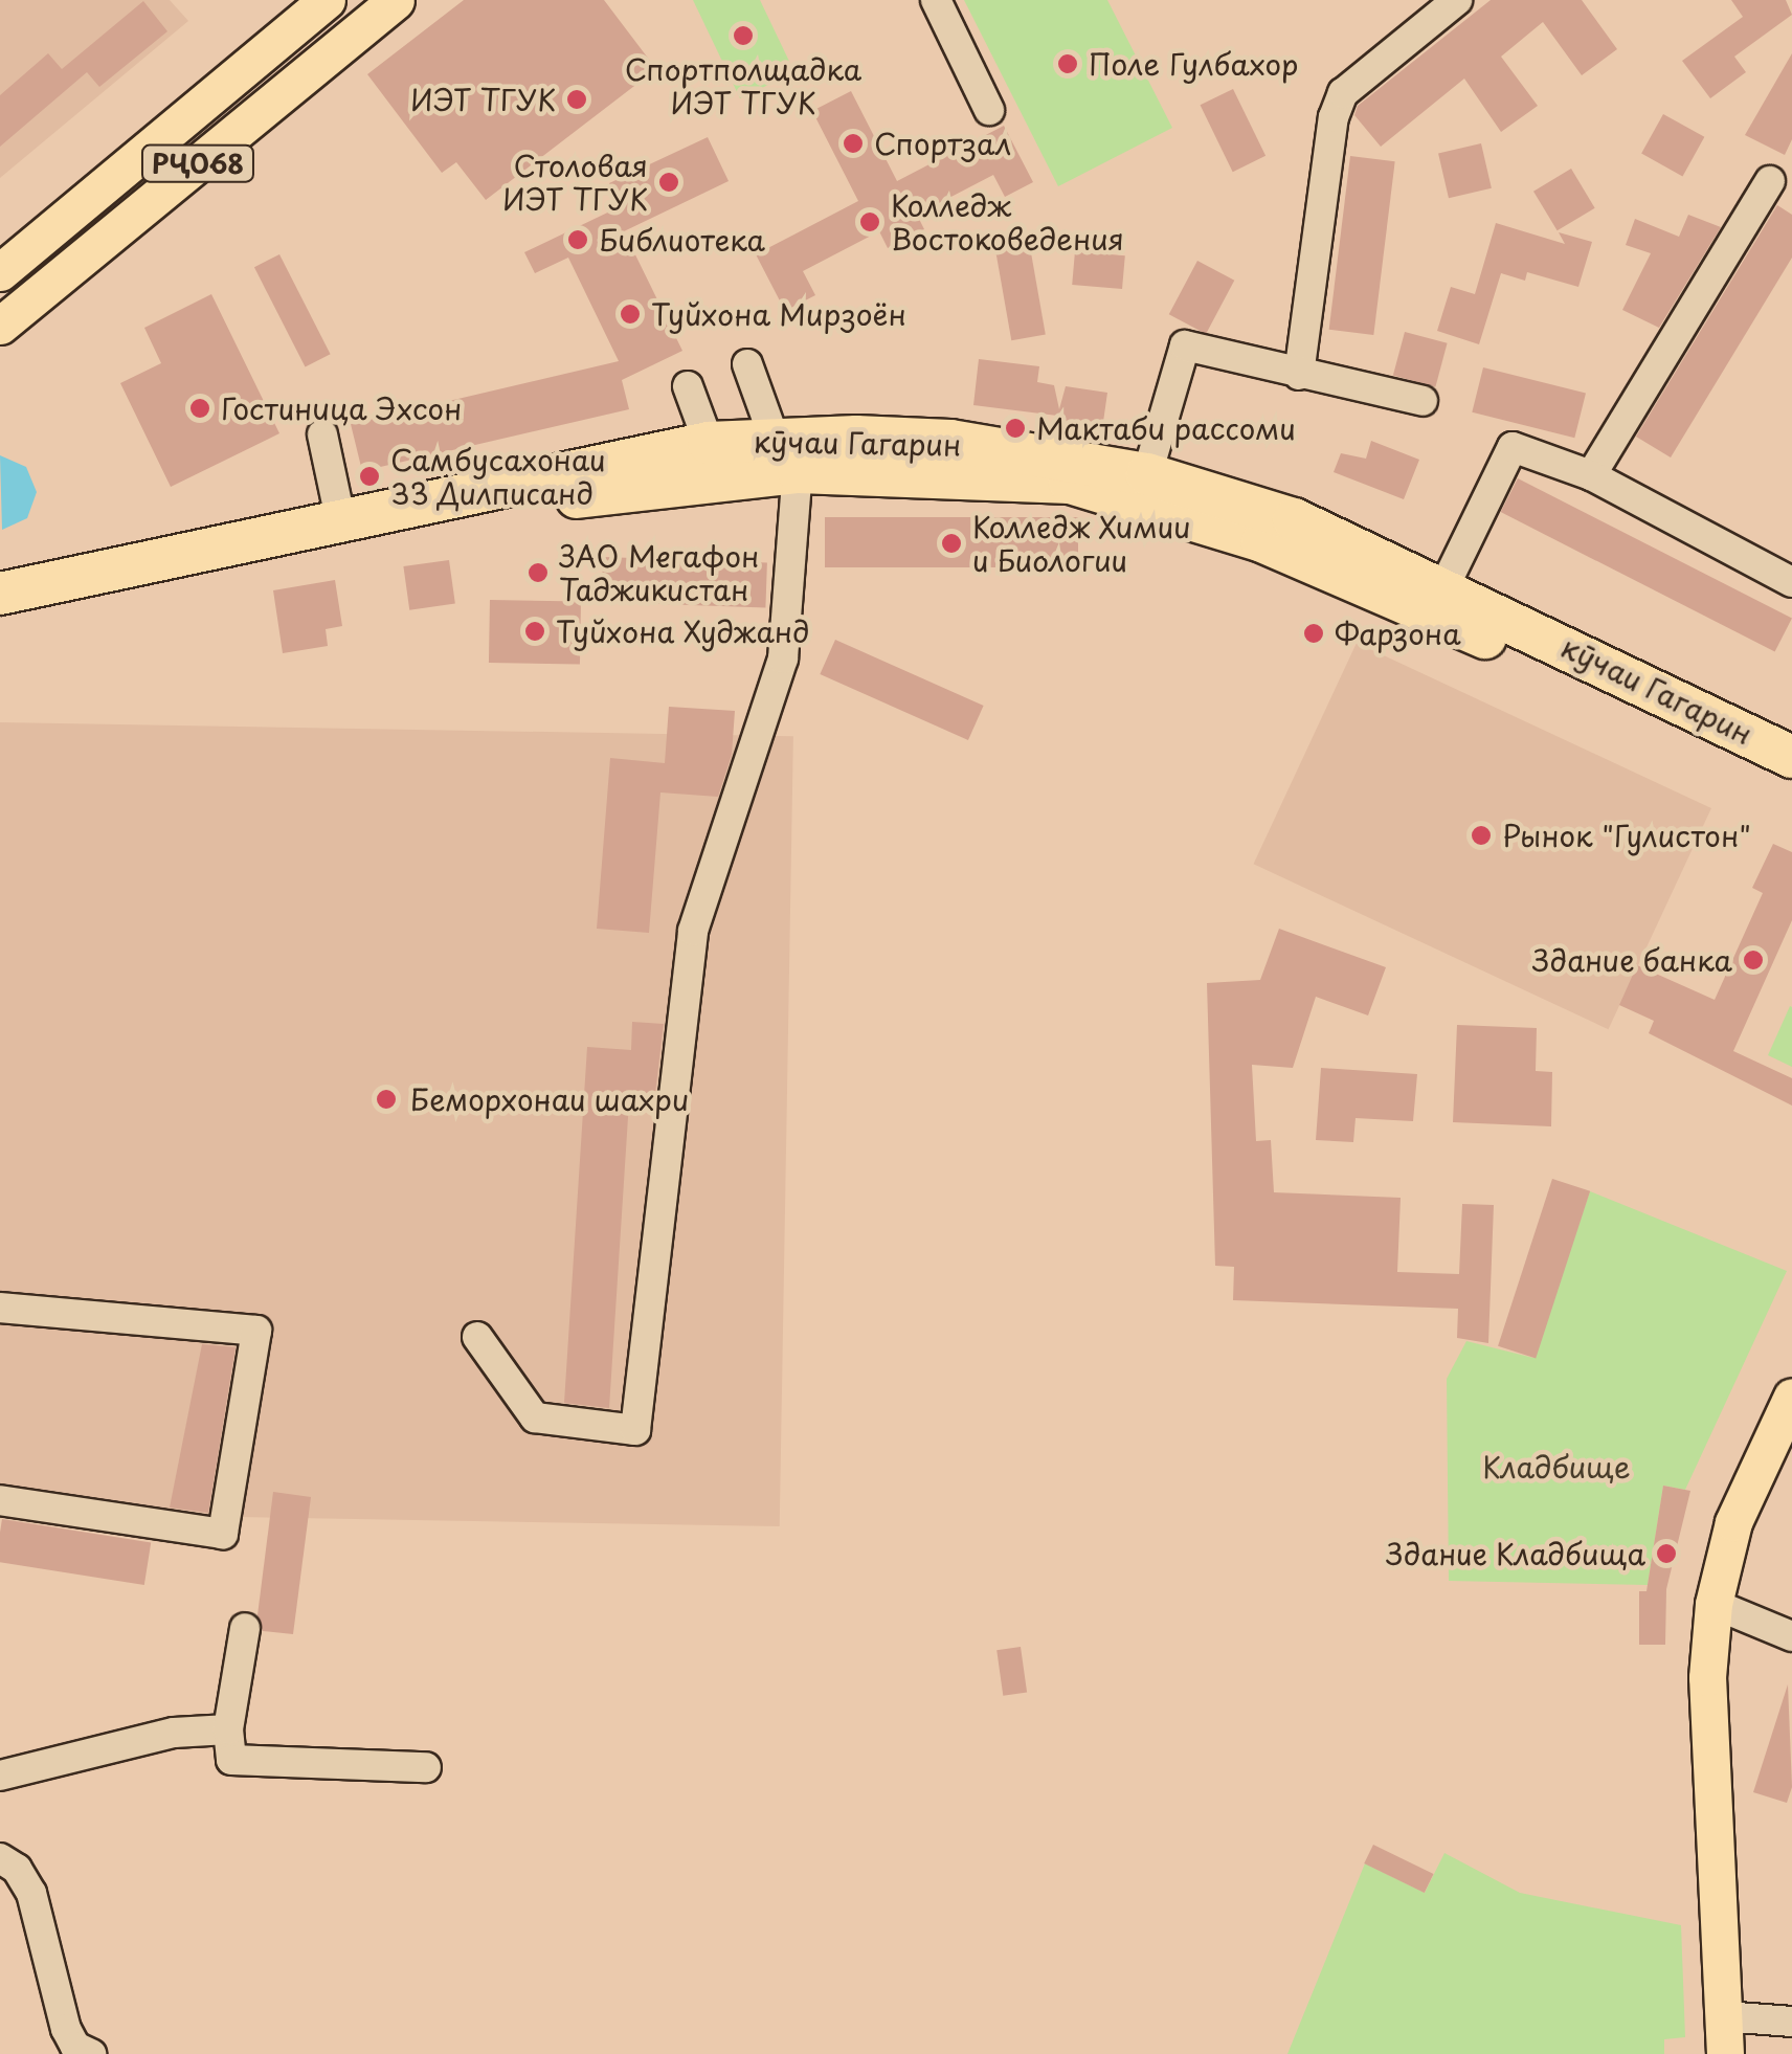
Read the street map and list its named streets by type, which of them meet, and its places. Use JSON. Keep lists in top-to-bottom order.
{
  "streets": {
    "highway": ["кӯчаи Гагарин"],
    "main road": ["РҶ068"]
  },
  "parks": ["Кладбище"],
  "places": [
    "Спортполщадка ИЭТ ТГУК",
    "Поле Гулбахор",
    "ИЭТ ТГУК",
    "Спортзал",
    "Столовая ИЭТ ТГУК",
    "Колледж Востоковедения",
    "Библиотека",
    "Туйхона Мирзоён",
    "Гостиница Эхсон",
    "Мактаби рассоми",
    "Самбусахонаи 33 Дилписанд",
    "Колледж Химии и Биологии",
    "ЗАО Мегафон Таджикистан",
    "Туйхона Худжанд",
    "Фарзона",
    "Рынок \"Гулистон\"",
    "Здание банка",
    "Беморхонаи шахри",
    "Здание Кладбища"
  ]
}
